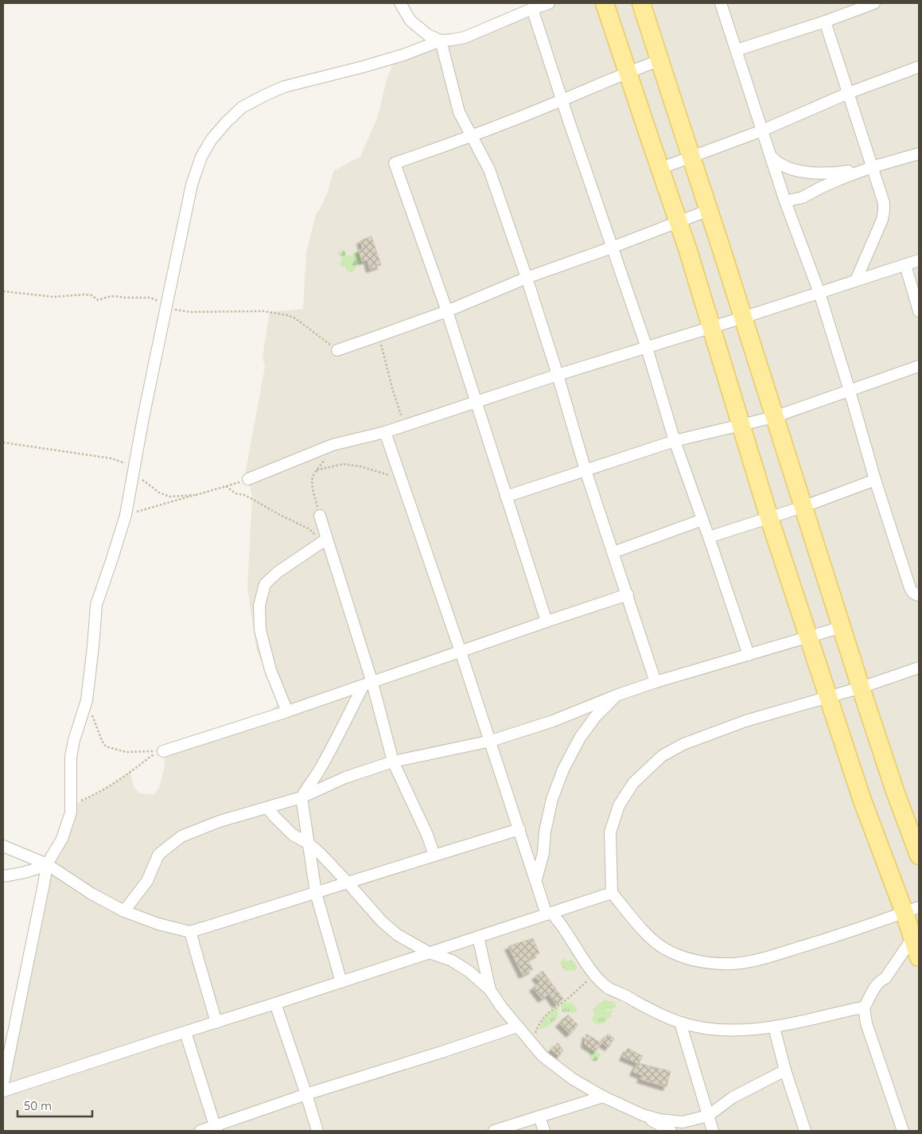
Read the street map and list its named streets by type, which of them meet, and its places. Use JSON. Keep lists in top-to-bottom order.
{
  "scale_bar": "50 m"
}
